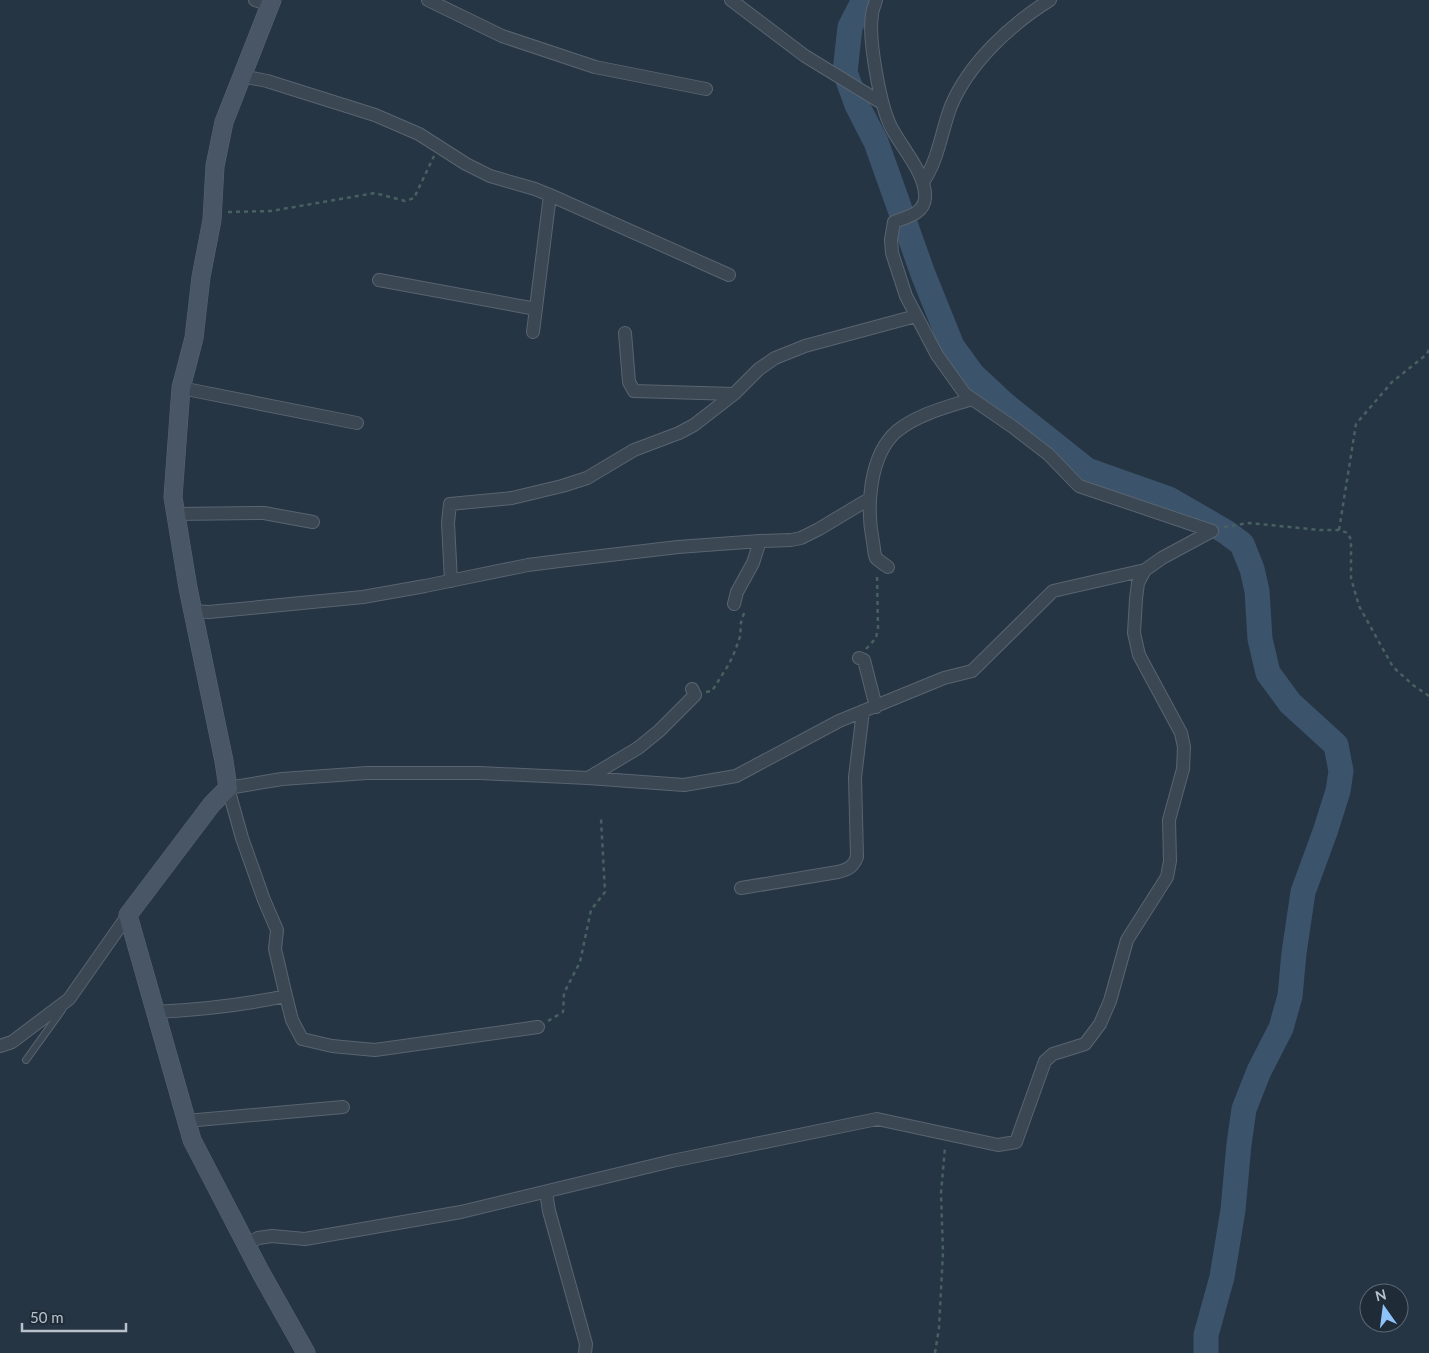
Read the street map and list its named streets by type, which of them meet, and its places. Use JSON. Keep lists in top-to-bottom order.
{
  "scale_bar": "50 m",
  "north": "top"
}
